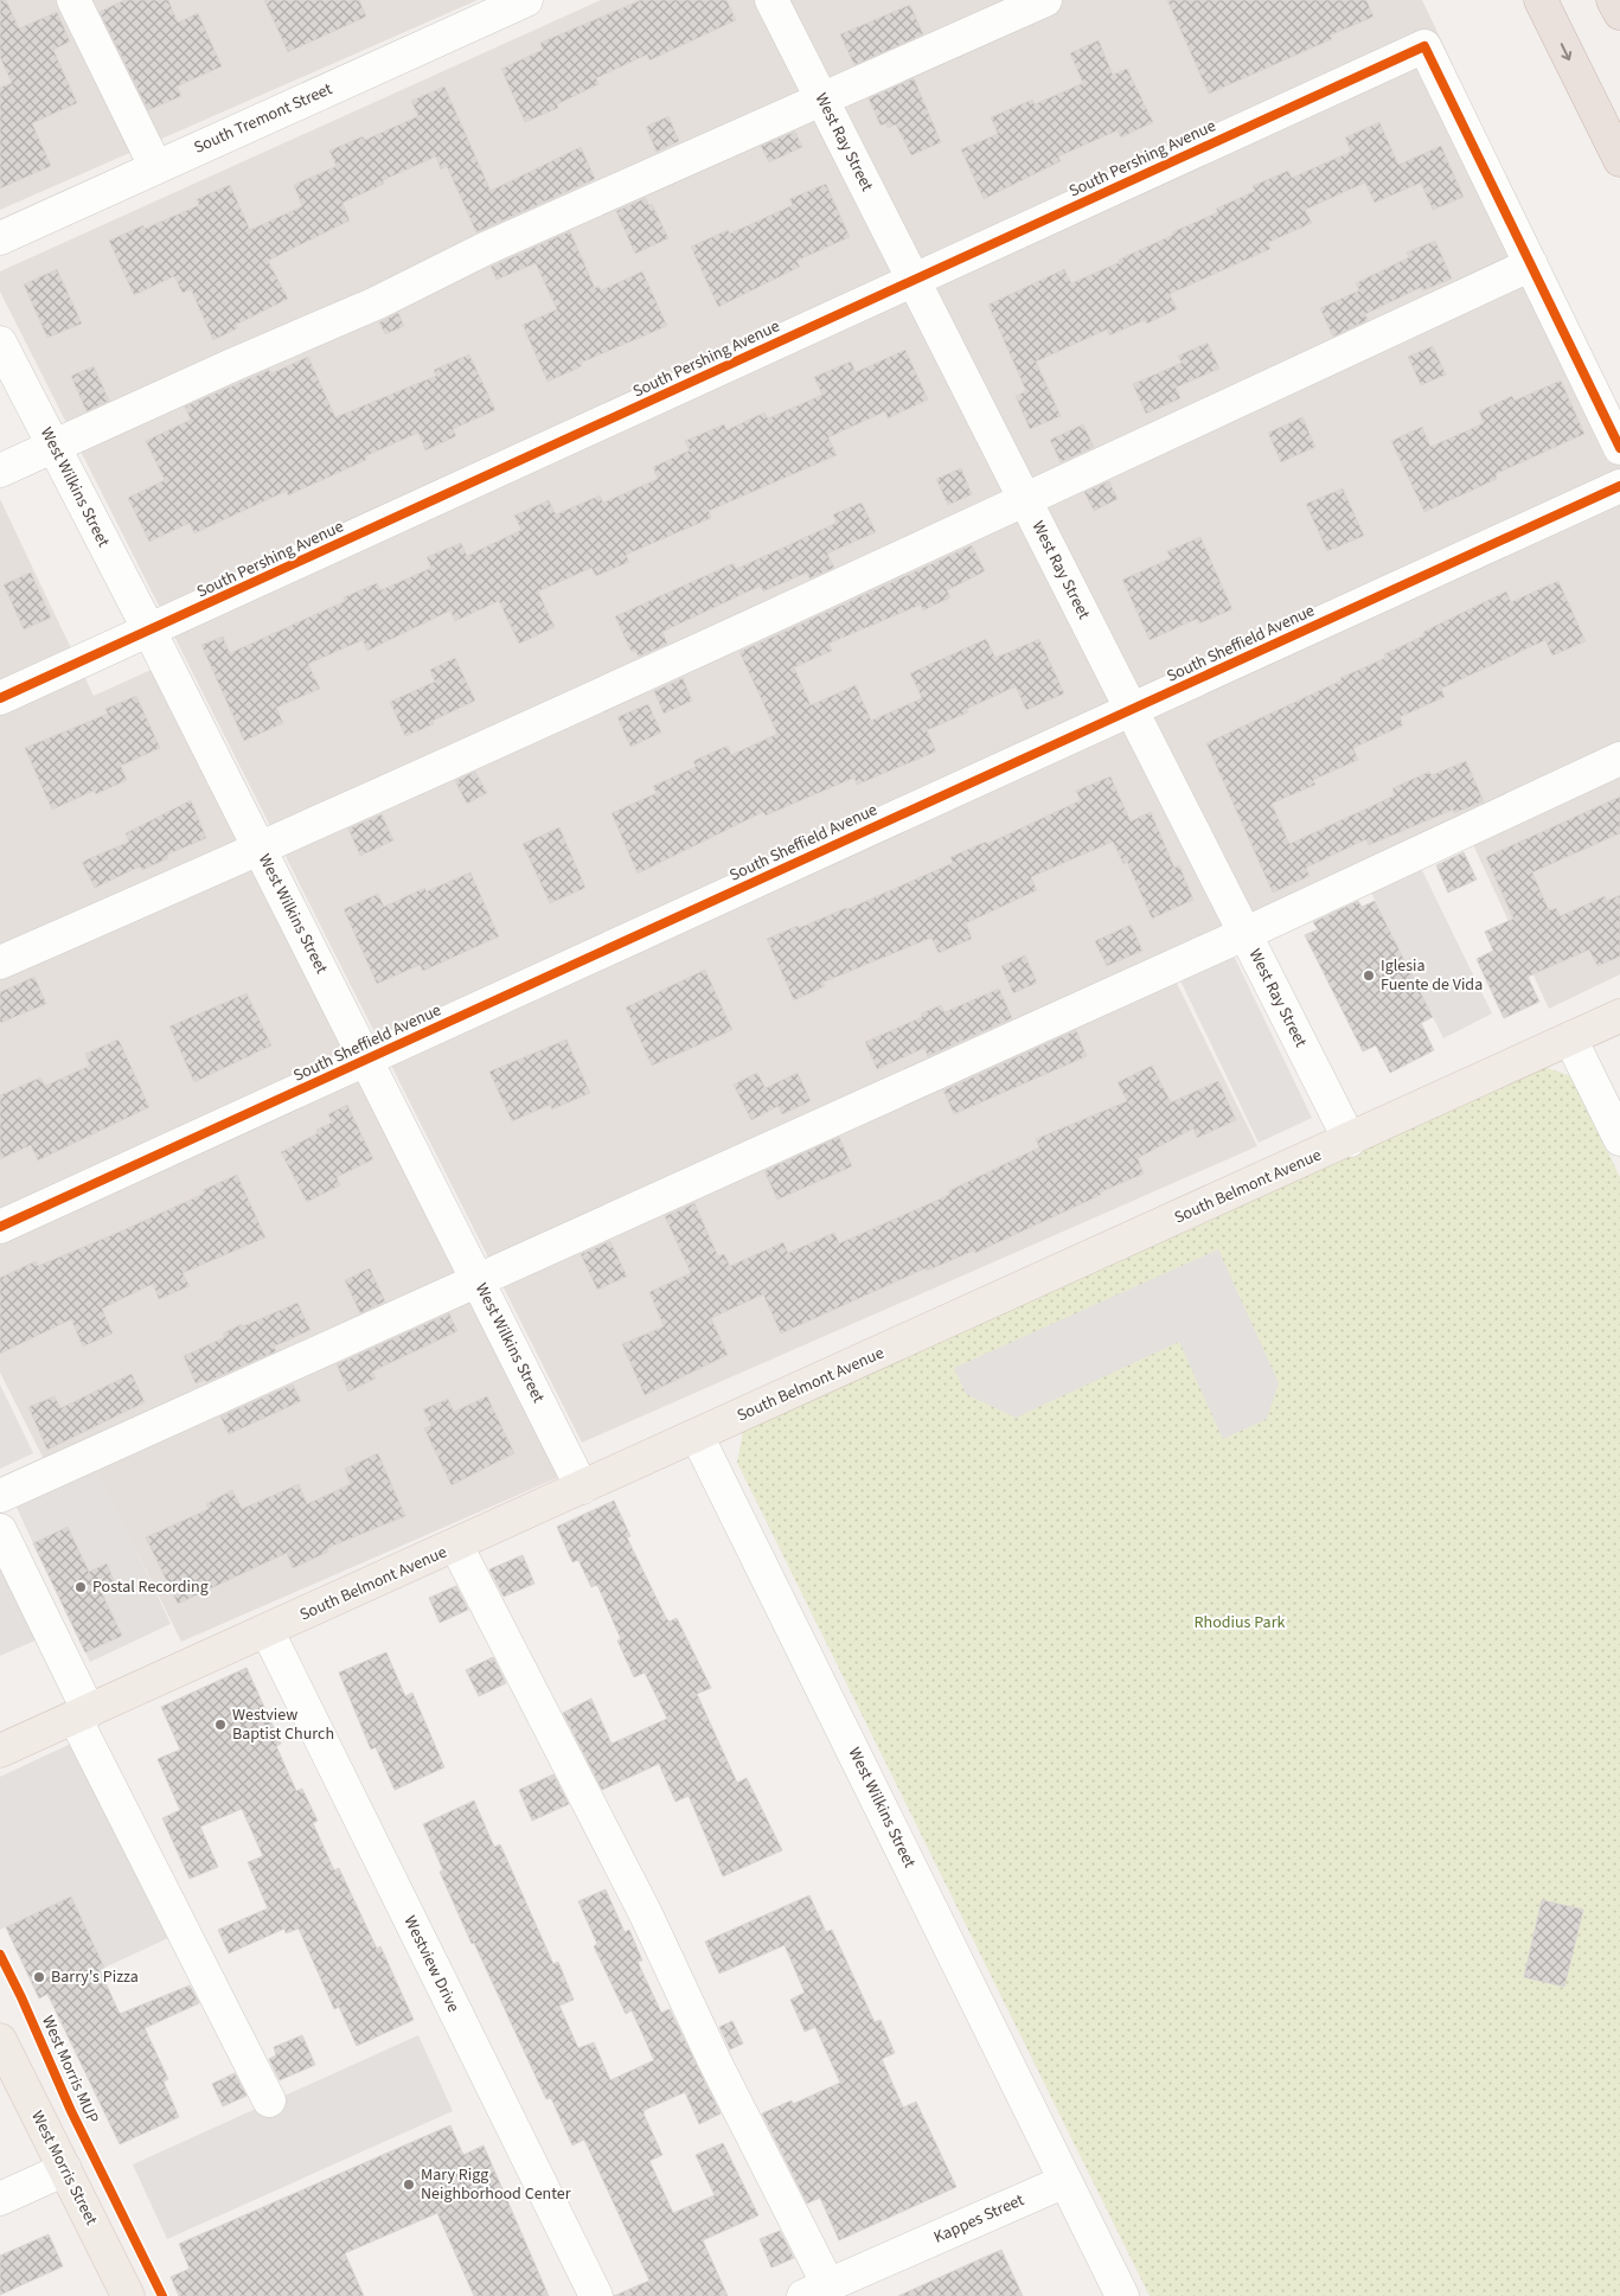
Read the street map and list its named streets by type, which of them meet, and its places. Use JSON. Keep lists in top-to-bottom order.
{
  "streets": {
    "main road": ["South Belmont Avenue", "West Morris Street"],
    "street": [
      "South Tremont Street",
      "West Ray Street",
      "South Pershing Avenue",
      "West Wilkins Street",
      "South Sheffield Avenue",
      "Westview Drive",
      "Kappes Street"
    ],
    "cycle path": ["West Morris MUP"]
  },
  "crossings": [
    ["West Ray Street", "South Pershing Avenue"],
    ["West Ray Street", "South Sheffield Avenue"],
    ["West Ray Street", "South Belmont Avenue"],
    ["South Pershing Avenue", "West Wilkins Street"],
    ["West Wilkins Street", "South Sheffield Avenue"],
    ["West Wilkins Street", "South Belmont Avenue"],
    ["West Wilkins Street", "Kappes Street"],
    ["South Belmont Avenue", "Westview Drive"]
  ],
  "parks": ["Rhodius Park"],
  "places": [
    "Iglesia Fuente de Vida",
    "Postal Recording",
    "Westview Baptist Church",
    "Barry's Pizza",
    "Mary Rigg Neighborhood Center"
  ]
}
